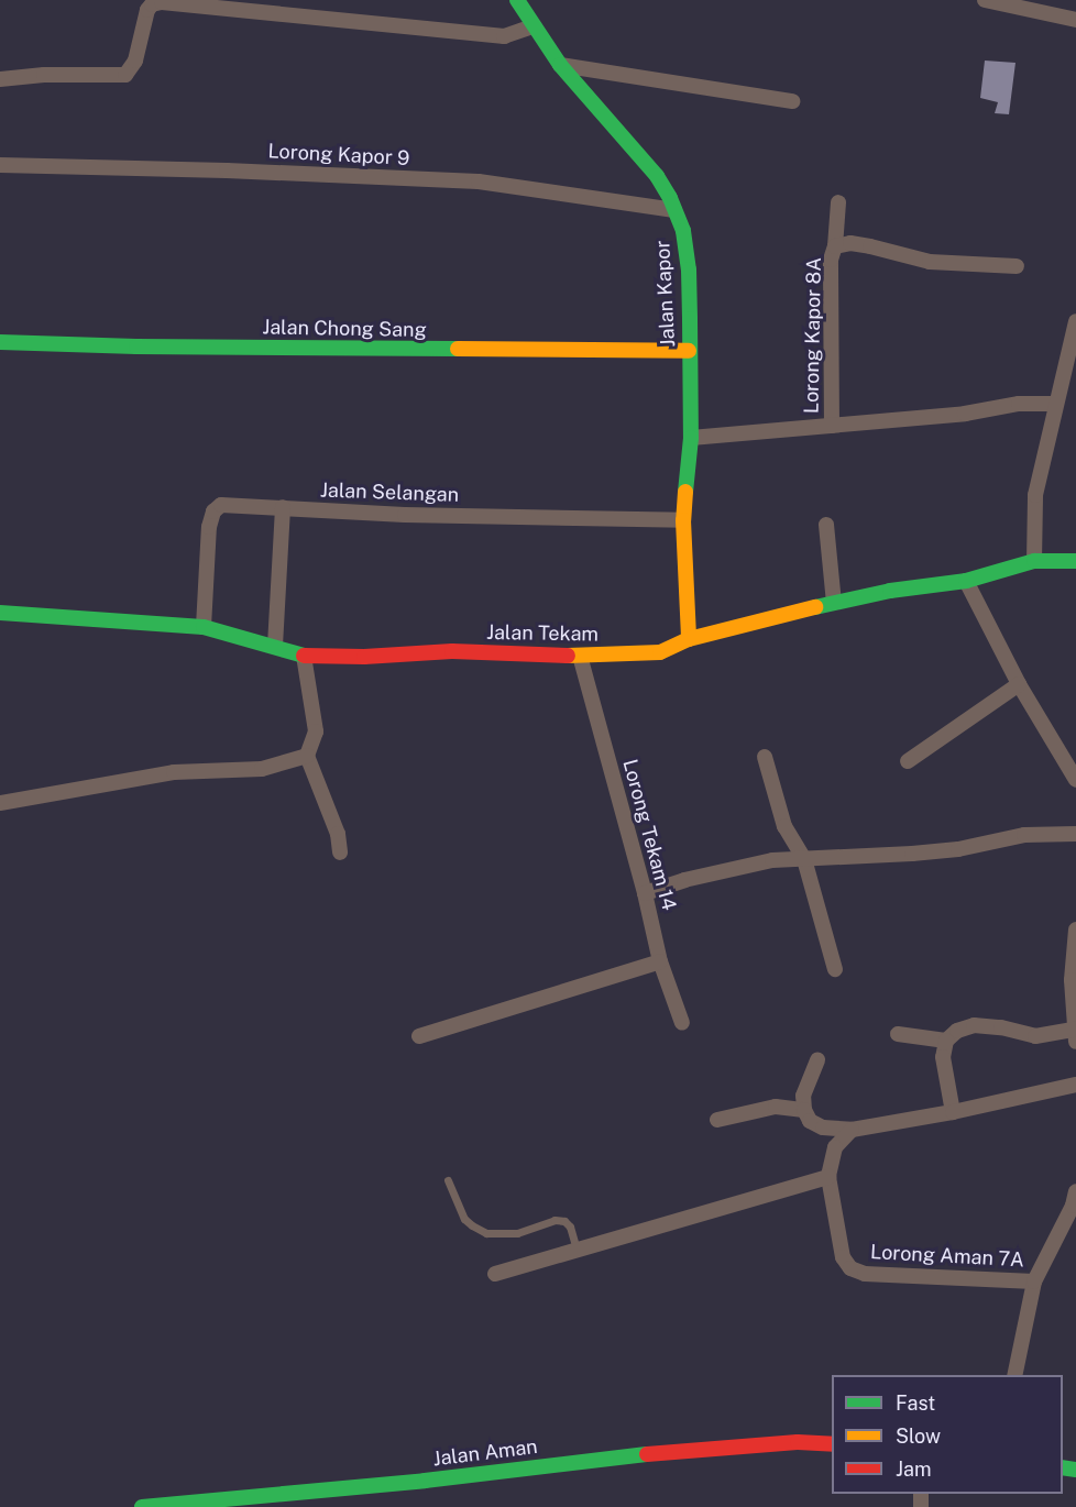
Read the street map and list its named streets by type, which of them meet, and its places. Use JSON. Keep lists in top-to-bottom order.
{
  "streets": {
    "street": [
      "Lorong Kapor 9",
      "Jalan Kapor",
      "Jalan Chong Sang",
      "Lorong Kapor 8A",
      "Jalan Selangan",
      "Jalan Tekam",
      "Lorong Tekam 14",
      "Lorong Aman 7A",
      "Jalan Aman"
    ]
  },
  "crossings": [
    ["Lorong Kapor 9", "Jalan Kapor"],
    ["Jalan Kapor", "Jalan Chong Sang"],
    ["Jalan Kapor", "Jalan Selangan"],
    ["Jalan Kapor", "Jalan Tekam"],
    ["Jalan Selangan", "Jalan Tekam"],
    ["Jalan Tekam", "Lorong Tekam 14"]
  ],
  "legend": ["Fast", "Slow", "Jam"]
}
